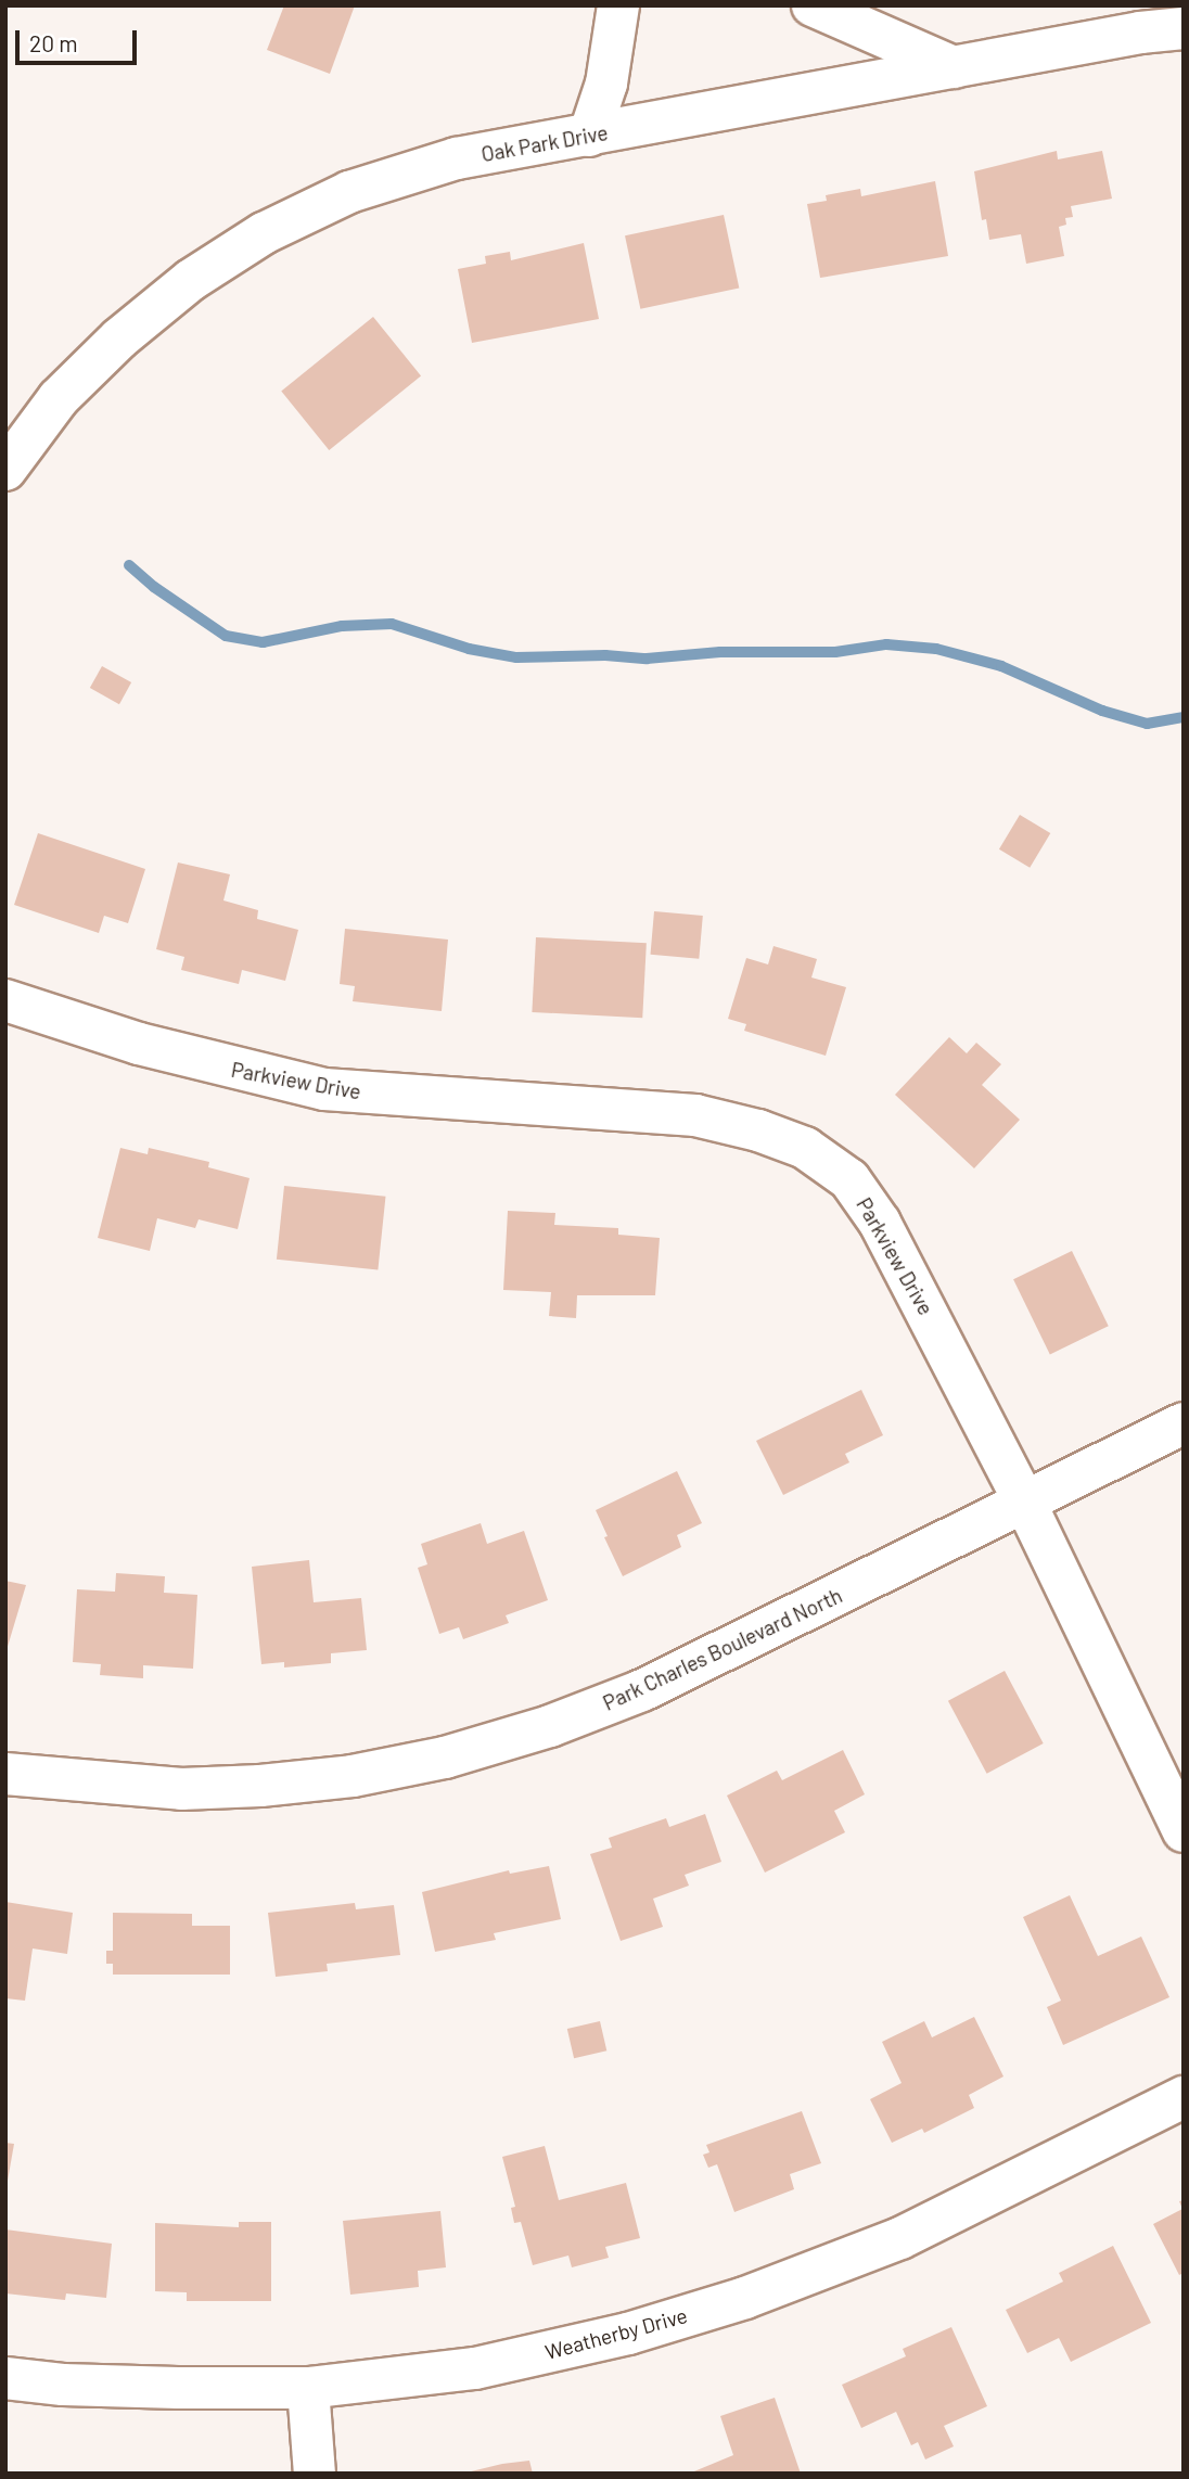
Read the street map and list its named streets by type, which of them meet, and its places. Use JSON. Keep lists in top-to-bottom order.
{
  "streets": {
    "street": [
      "Oak Park Drive",
      "Parkview Drive",
      "Park Charles Boulevard North",
      "Weatherby Drive"
    ]
  },
  "crossings": [
    ["Parkview Drive", "Park Charles Boulevard North"]
  ],
  "scale_bar": "20 m"
}
